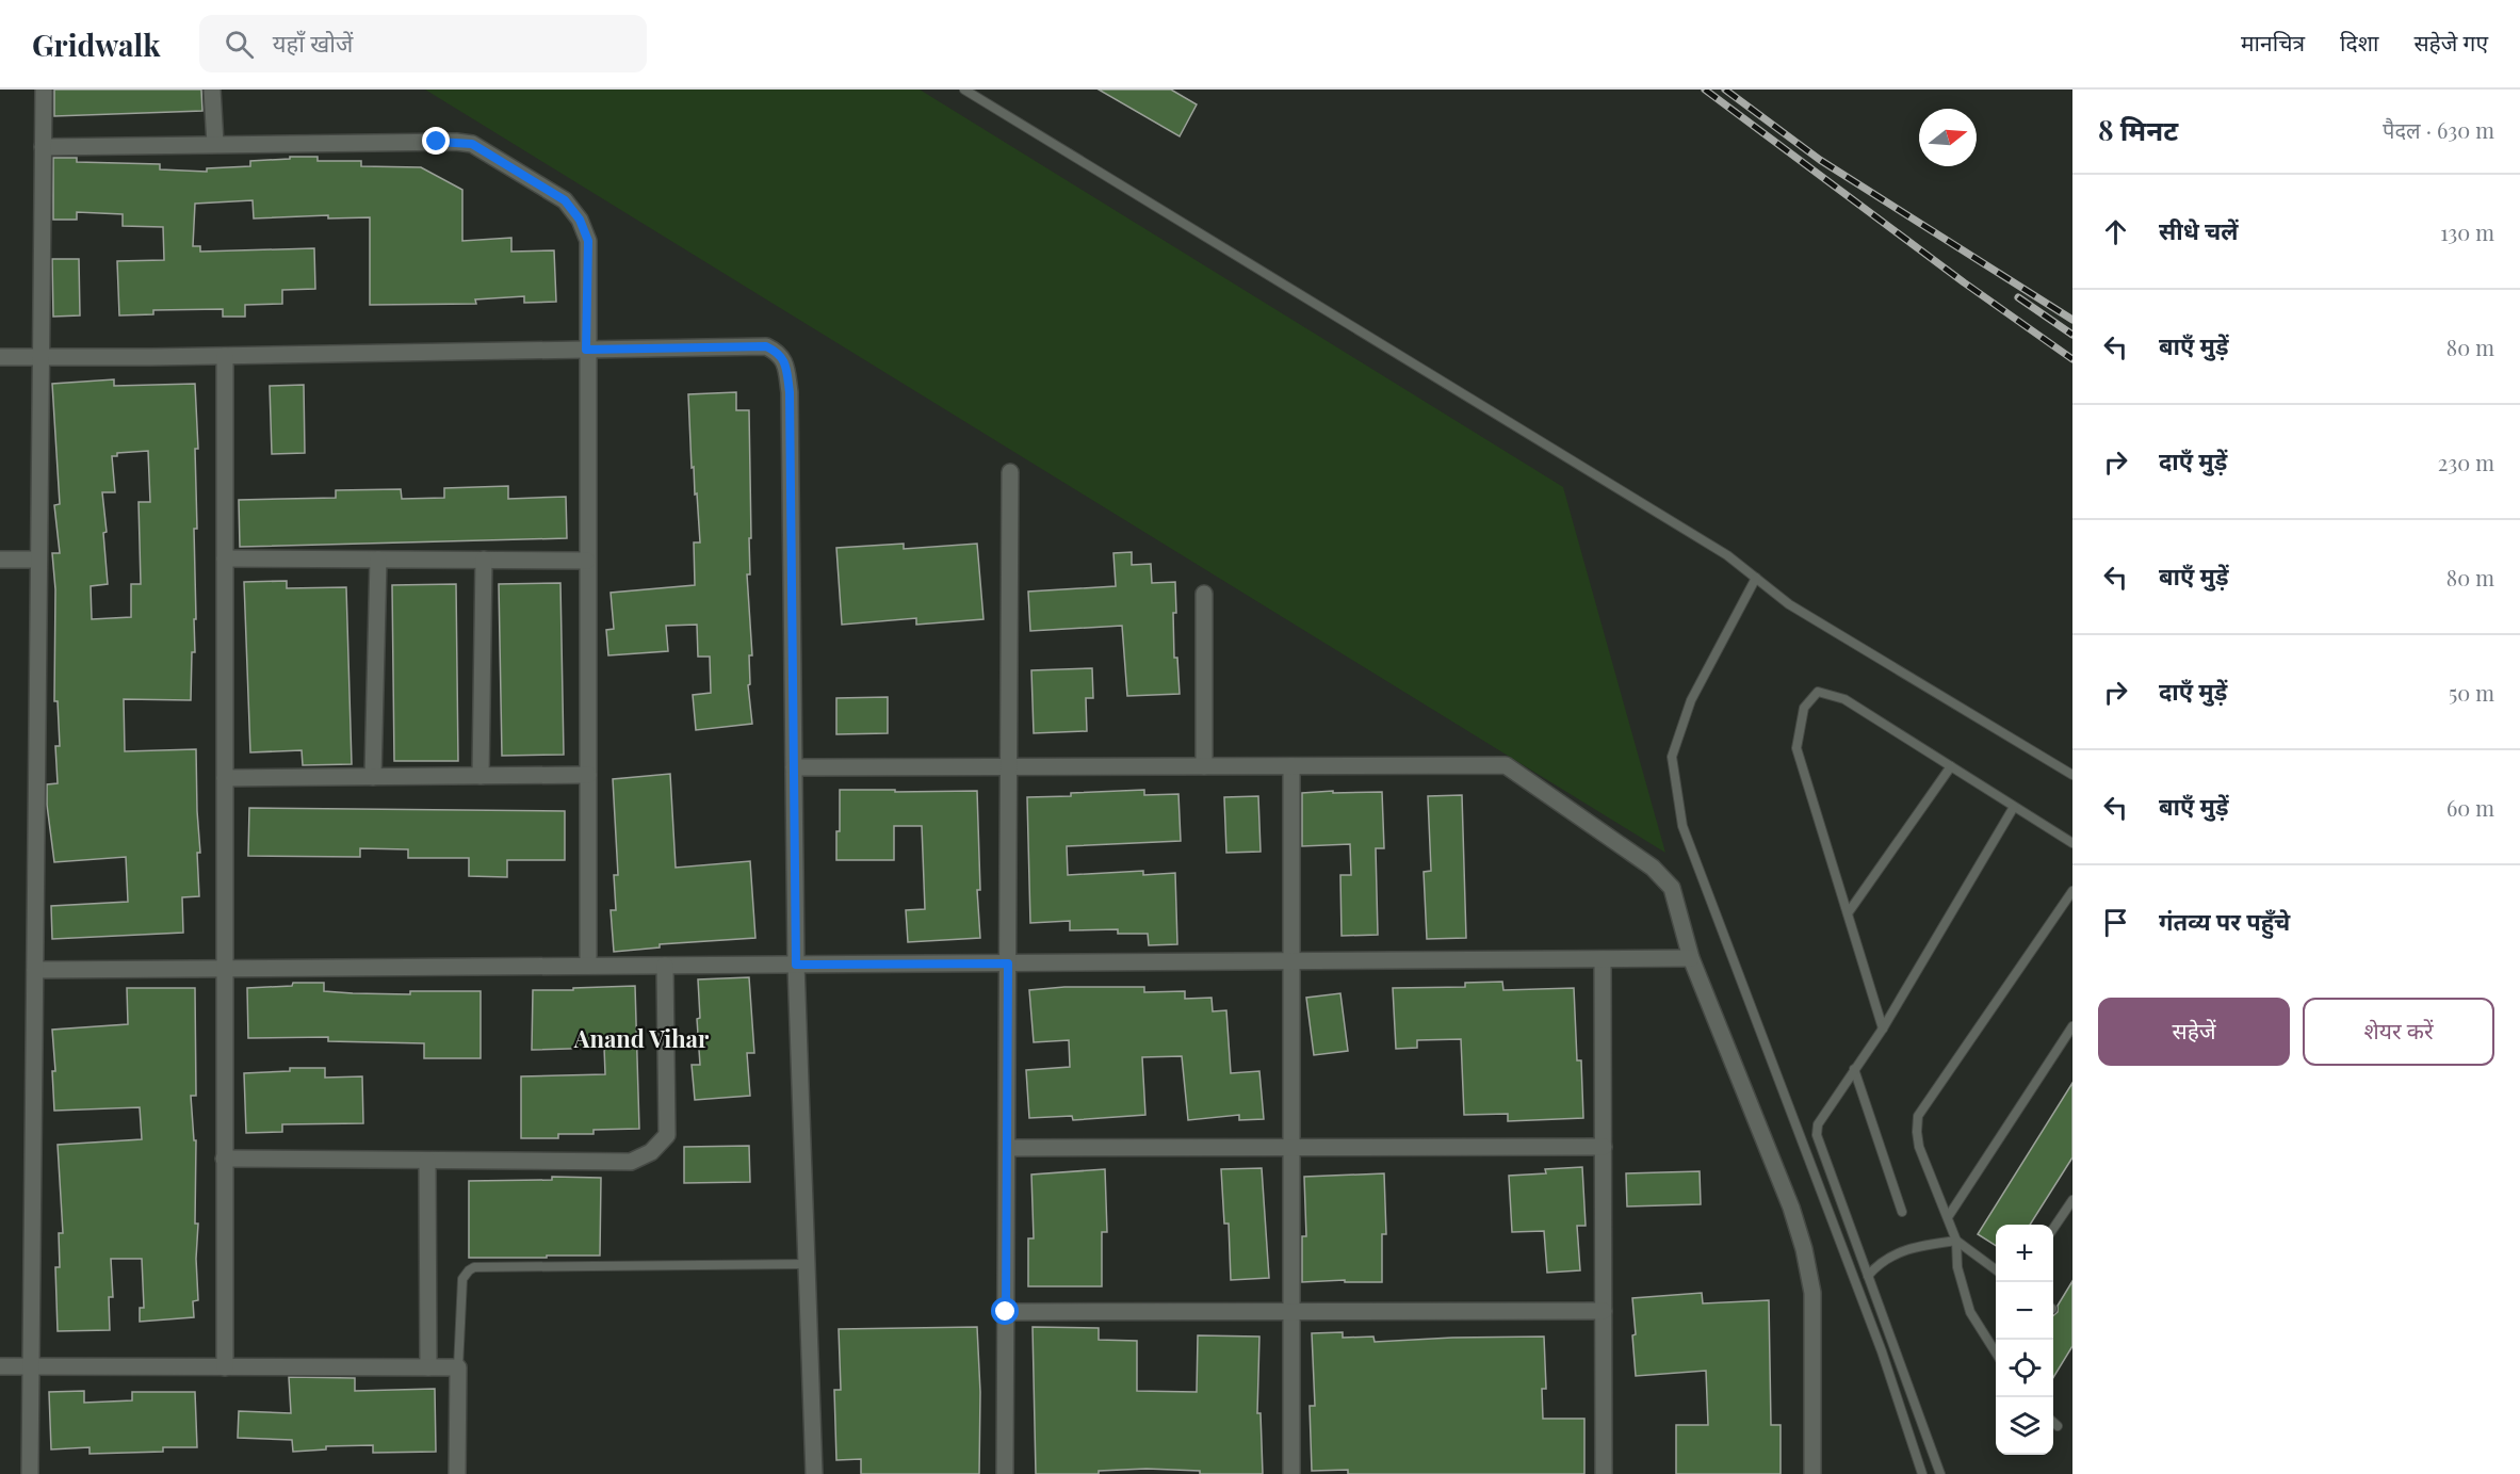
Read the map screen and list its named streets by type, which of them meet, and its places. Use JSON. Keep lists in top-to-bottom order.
{
  "districts": ["Anand Vihar"],
  "north": "right",
  "page": {
    "header": "Gridwalk",
    "search": "यहाँ खोजें",
    "nav": ["मानचित्र", "दिशा", "सहेजे गए"],
    "heading": ["8 मिनट", "पैदल · 630 m"],
    "list": [
      ["सीधे चलें", "130 m"],
      ["बाएँ मुड़ें", "80 m"],
      ["दाएँ मुड़ें", "230 m"],
      ["बाएँ मुड़ें", "80 m"],
      ["दाएँ मुड़ें", "50 m"],
      ["बाएँ मुड़ें", "60 m"],
      "गंतव्य पर पहुँचे"
    ],
    "buttons": ["सहेजें", "शेयर करें"],
    "map_buttons": ["+", "−"]
  }
}
